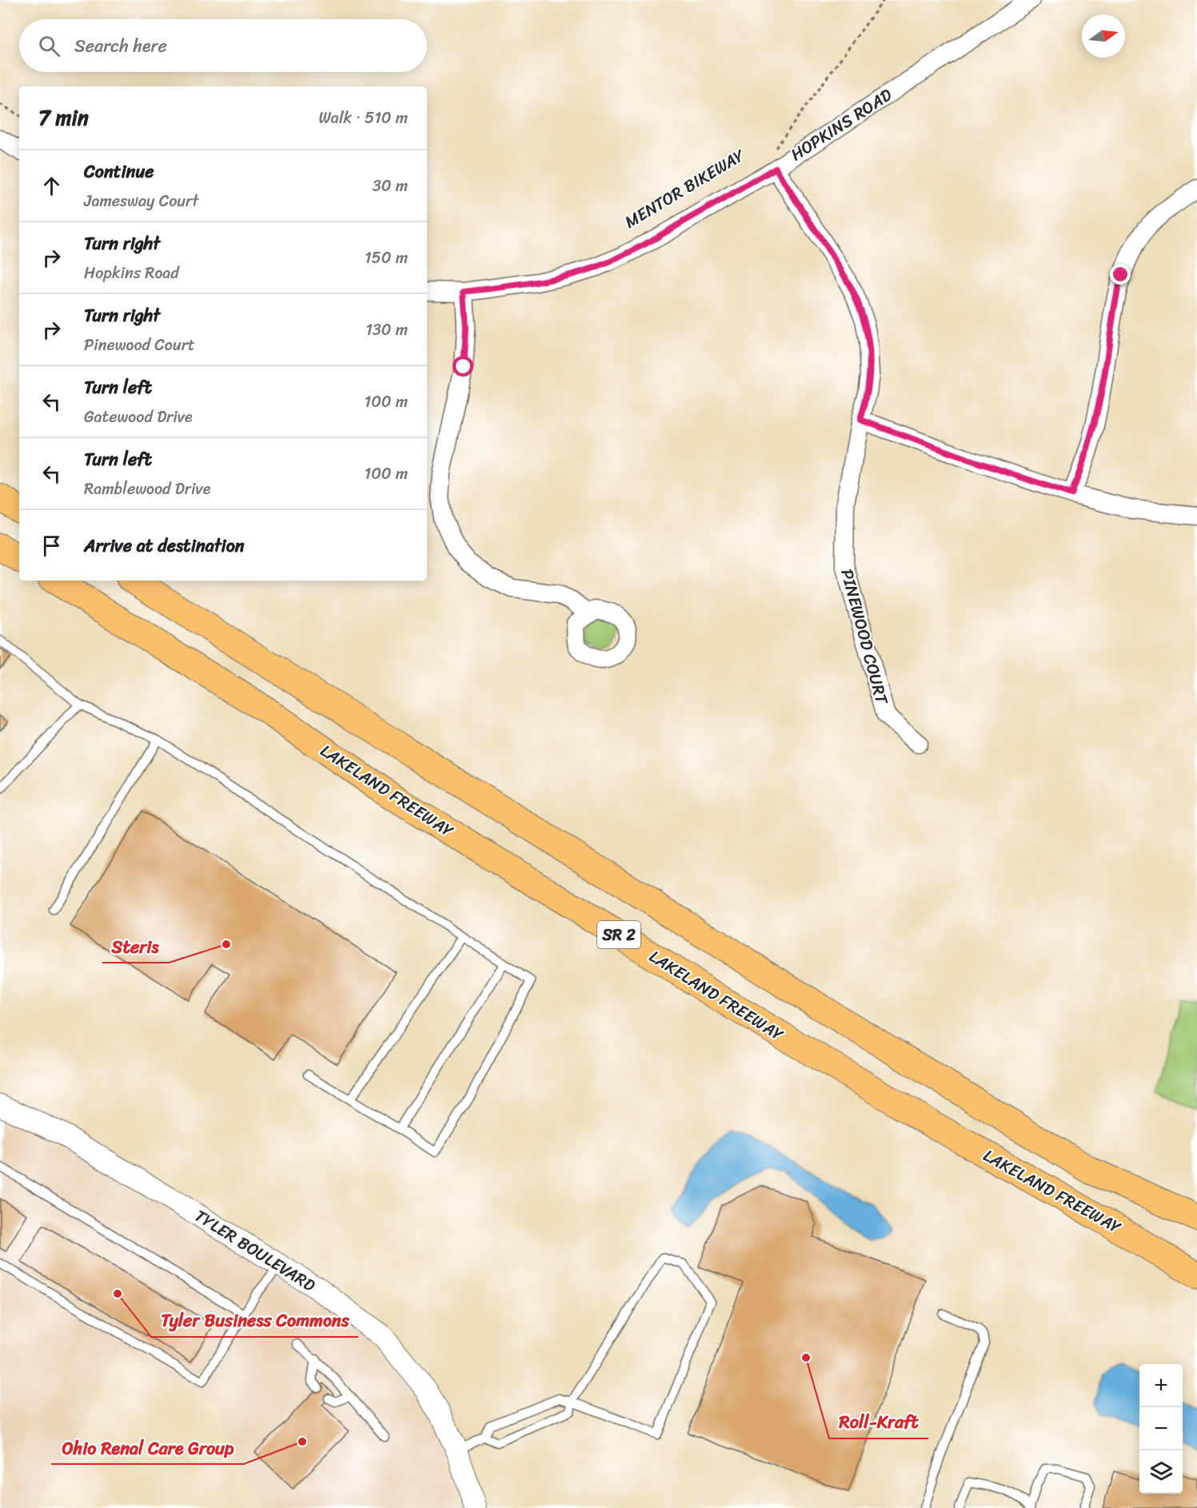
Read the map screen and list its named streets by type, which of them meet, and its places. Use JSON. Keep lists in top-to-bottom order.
{
  "streets": {
    "highway": ["LAKELAND FREEWAY", "SR 2"],
    "street": ["HOPKINS ROAD", "PINEWOOD COURT", "TYLER BOULEVARD"],
    "path": ["MENTOR BIKEWAY"]
  },
  "crossings": [
    ["HOPKINS ROAD", "MENTOR BIKEWAY"],
    ["HOPKINS ROAD", "PINEWOOD COURT"],
    ["MENTOR BIKEWAY", "PINEWOOD COURT"]
  ],
  "places": [
    "Steris",
    "Tyler Business Commons",
    "Roll-Kraft",
    "Ohio Renal Care Group"
  ],
  "north": "right",
  "page": {
    "search": "Search here",
    "heading": ["7 min", "Walk · 510 m"],
    "list": [
      ["Continue", "Jamesway Court", "30 m"],
      ["Turn right", "Hopkins Road", "150 m"],
      ["Turn right", "Pinewood Court", "130 m"],
      ["Turn left", "Gatewood Drive", "100 m"],
      ["Turn left", "Ramblewood Drive", "100 m"],
      "Arrive at destination"
    ],
    "map_buttons": ["+", "−"]
  }
}
